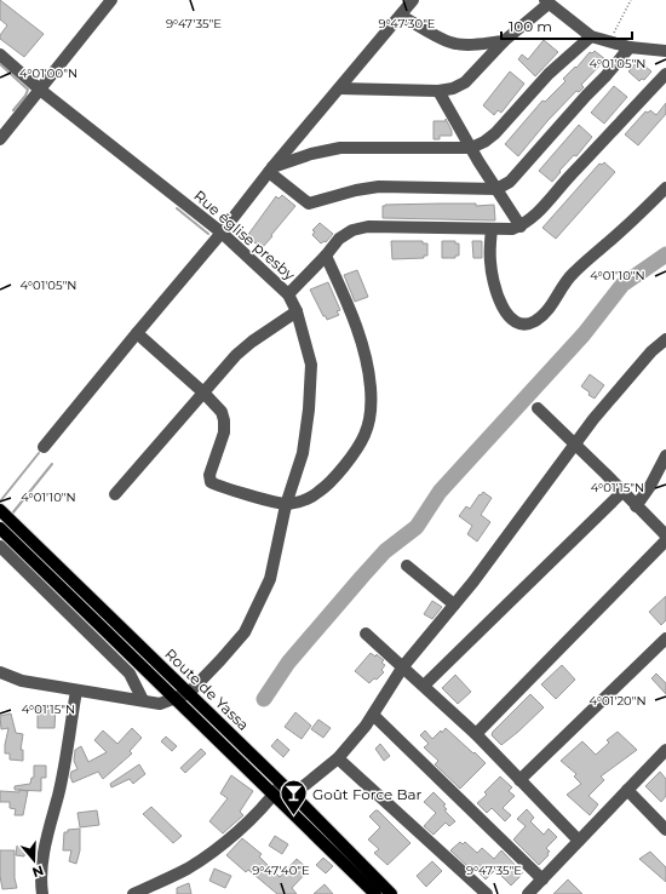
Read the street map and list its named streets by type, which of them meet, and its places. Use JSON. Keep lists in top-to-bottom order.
{
  "streets": {
    "main road": ["Route de Yassa"],
    "street": ["Rue église presby"]
  },
  "crossings": [
    ["Rue église presby", "Route de Yassa"]
  ],
  "places": {
    "bar": ["Goût Force Bar"]
  },
  "scale_bar": "100 m",
  "north": "bottom",
  "coordinates": [
    "9°47'35\"E",
    "9°47'30\"E",
    "4°01'05\"N",
    "4°01'00\"N",
    "4°01'10\"N",
    "4°01'15\"N",
    "4°01'20\"N",
    "9°47'40\"E"
  ]
}
